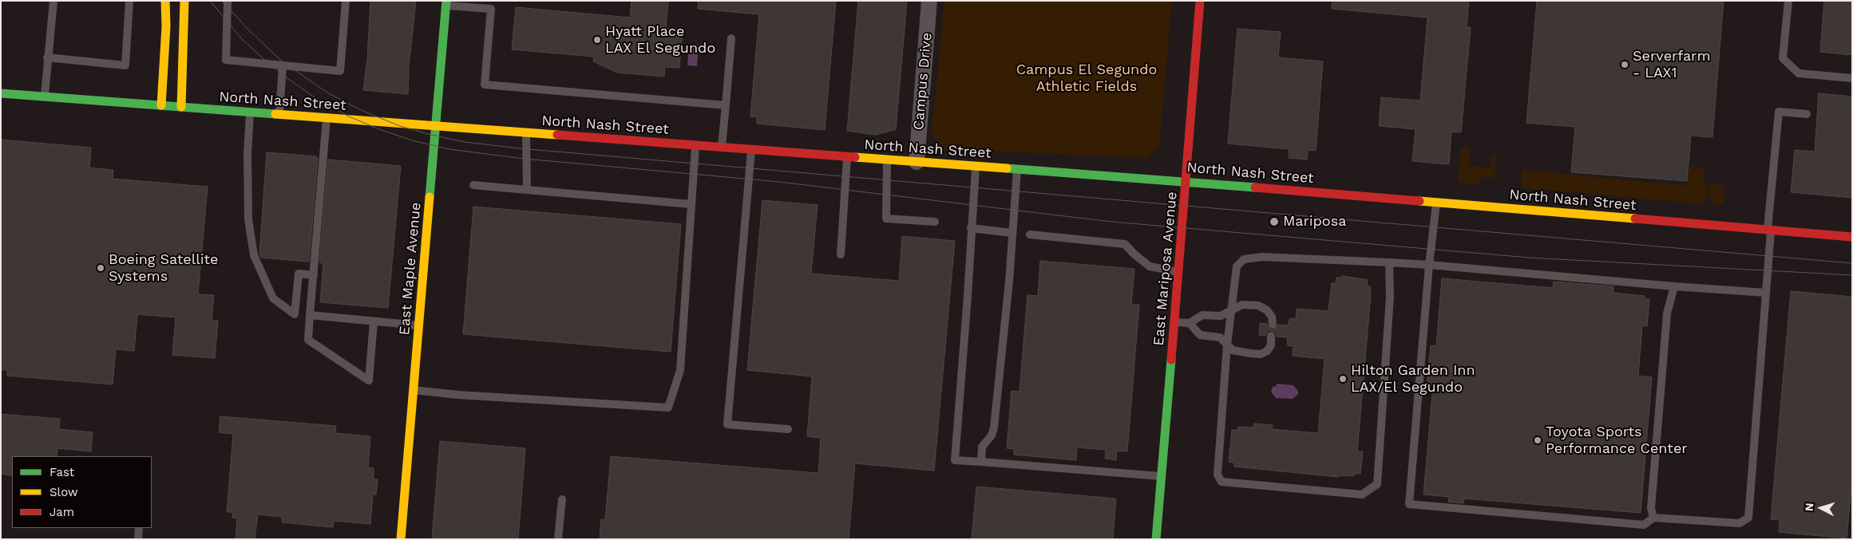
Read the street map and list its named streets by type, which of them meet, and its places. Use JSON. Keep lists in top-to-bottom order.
{
  "streets": {
    "street": [
      "Campus Drive",
      "North Nash Street",
      "East Maple Avenue",
      "East Mariposa Avenue"
    ]
  },
  "crossings": [
    ["Campus Drive", "North Nash Street"],
    ["North Nash Street", "East Maple Avenue"],
    ["North Nash Street", "East Mariposa Avenue"]
  ],
  "parks": ["Campus El Segundo Athletic Fields"],
  "places": [
    "Hyatt Place LAX El Segundo",
    "Serverfarm - LAX1",
    "Mariposa",
    "Boeing Satellite Systems",
    "Hilton Garden Inn LAX/El Segundo",
    "Toyota Sports Performance Center"
  ],
  "legend": ["Fast", "Slow", "Jam"],
  "north": "left"
}
